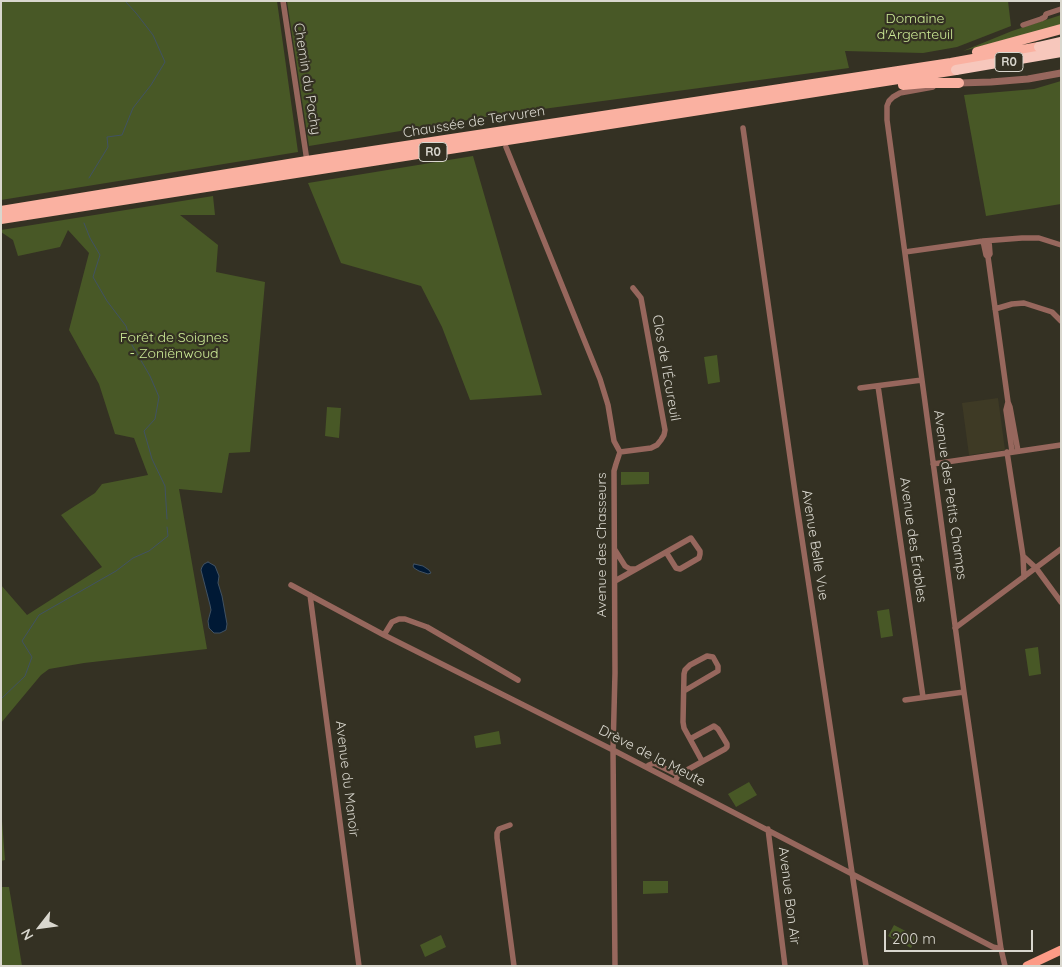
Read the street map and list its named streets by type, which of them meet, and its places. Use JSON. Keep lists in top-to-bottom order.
{
  "streets": {
    "highway": ["R0", "Chaussée de Tervuren"],
    "street": [
      "Chemin du Pachy",
      "Clos de l'Écureuil",
      "Avenue des Petits Champs",
      "Avenue des Érables",
      "Avenue des Chasseurs",
      "Avenue Belle Vue",
      "Drève de la Meute",
      "Avenue du Manoir",
      "Avenue Bon Air"
    ]
  },
  "crossings": [
    ["R0", "Chaussée de Tervuren"],
    ["Chemin du Pachy", "Chaussée de Tervuren"],
    ["Clos de l'Écureuil", "Avenue des Chasseurs"],
    ["Avenue des Petits Champs", "Drève de la Meute"],
    ["Avenue des Chasseurs", "Drève de la Meute"],
    ["Avenue Belle Vue", "Drève de la Meute"],
    ["Drève de la Meute", "Avenue du Manoir"],
    ["Drève de la Meute", "Avenue Bon Air"]
  ],
  "parks": ["Domaine d'Argenteuil", "Forêt de Soignes - Zoniënwoud"],
  "scale_bar": "200 m",
  "north": "bottom left"
}
